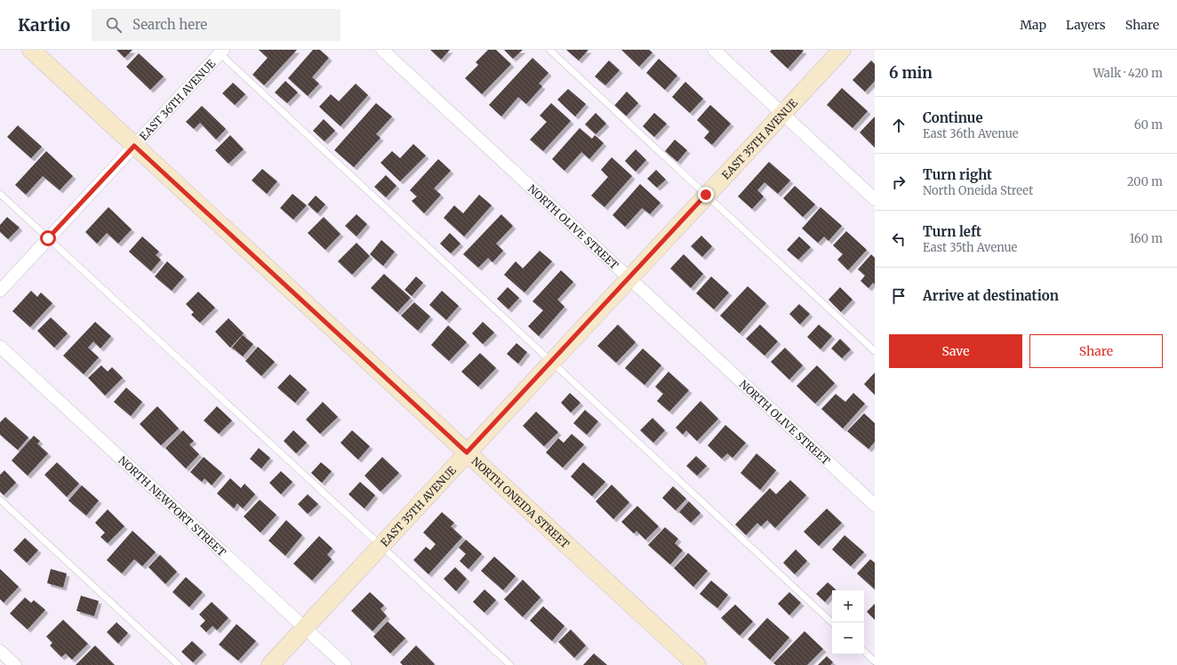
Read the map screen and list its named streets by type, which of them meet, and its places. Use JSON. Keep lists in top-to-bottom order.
{
  "streets": {
    "street": [
      "EAST 36TH AVENUE",
      "EAST 35TH AVENUE",
      "NORTH OLIVE STREET",
      "NORTH ONEIDA STREET",
      "NORTH NEWPORT STREET"
    ]
  },
  "crossings": [
    ["EAST 36TH AVENUE", "NORTH ONEIDA STREET"],
    ["EAST 35TH AVENUE", "NORTH OLIVE STREET"],
    ["EAST 35TH AVENUE", "NORTH ONEIDA STREET"],
    ["EAST 35TH AVENUE", "NORTH NEWPORT STREET"]
  ],
  "page": {
    "header": "Kartio",
    "search": "Search here",
    "nav": ["Map", "Layers", "Share"],
    "heading": ["6 min", "Walk · 420 m"],
    "list": [
      ["Continue", "East 36th Avenue", "60 m"],
      ["Turn right", "North Oneida Street", "200 m"],
      ["Turn left", "East 35th Avenue", "160 m"],
      "Arrive at destination"
    ],
    "buttons": ["Save", "Share"],
    "map_buttons": ["+", "−"]
  }
}
